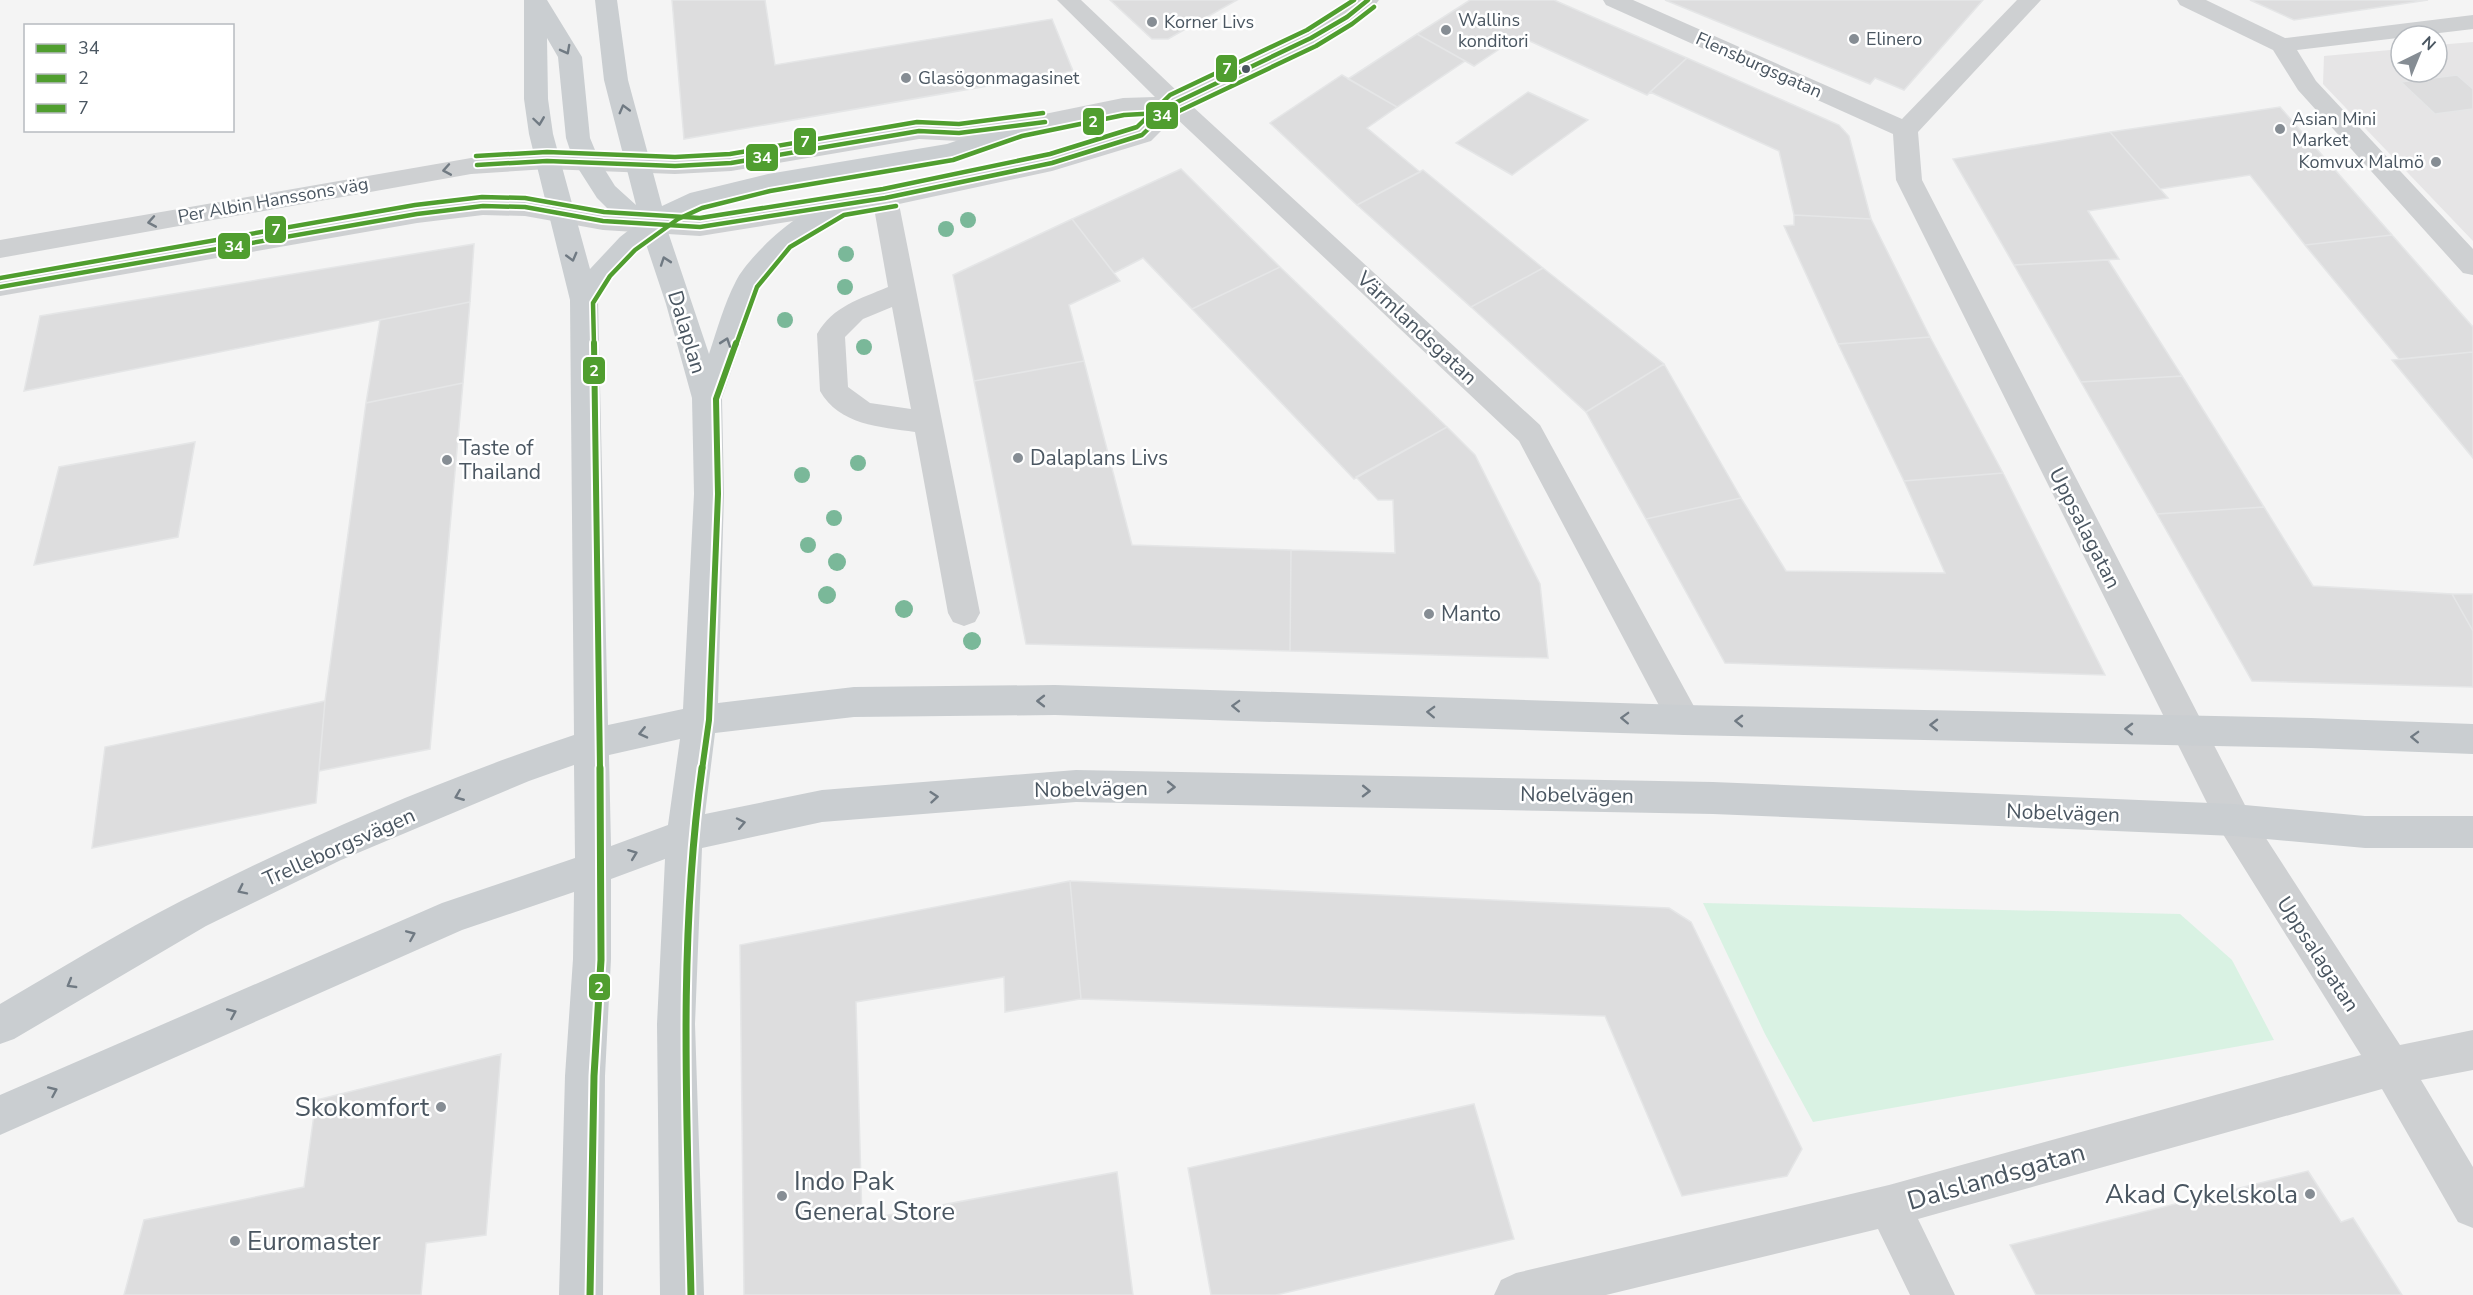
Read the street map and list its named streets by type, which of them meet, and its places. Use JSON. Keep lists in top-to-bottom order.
{
  "streets": {
    "main road": ["Dalaplan", "Nobelvägen", "Trelleborgsvägen"],
    "street": [
      "Flensburgsgatan",
      "Per Albin Hanssons väg",
      "Värmlandsgatan",
      "Uppsalagatan",
      "Dalslandsgatan"
    ]
  },
  "crossings": [
    ["Flensburgsgatan", "Uppsalagatan"],
    ["Per Albin Hanssons väg", "Värmlandsgatan"],
    ["Per Albin Hanssons väg", "Dalaplan"],
    ["Dalaplan", "Nobelvägen"],
    ["Dalaplan", "Trelleborgsvägen"],
    ["Uppsalagatan", "Nobelvägen"],
    ["Uppsalagatan", "Dalslandsgatan"]
  ],
  "places": [
    "Korner Livs",
    "Wallins konditori",
    "Elinero",
    "Glasögonmagasinet",
    "Asian Mini Market",
    "Komvux Malmö",
    "Dalaplans Livs",
    "Taste of Thailand",
    "Manto",
    "Skokomfort",
    "Akad Cykelskola",
    "Indo Pak General Store",
    "Euromaster"
  ],
  "lines": ["transit line 34", "transit line 7", "transit line 2"],
  "legend": ["34", "2", "7"],
  "north": "top right"
}
